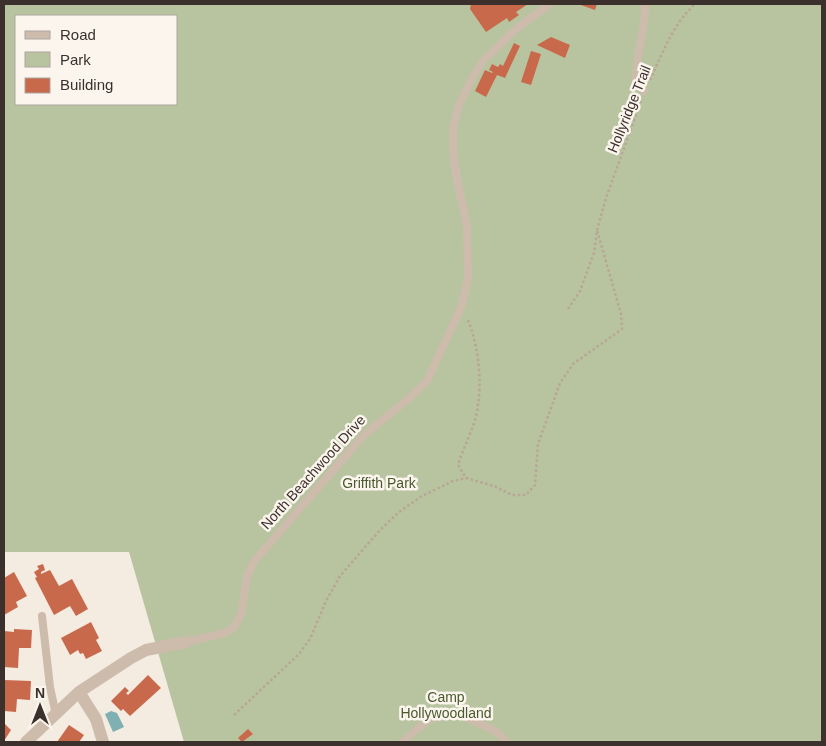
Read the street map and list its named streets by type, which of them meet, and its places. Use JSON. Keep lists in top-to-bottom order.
{
  "streets": {
    "street": ["North Beachwood Drive"],
    "path": ["Hollyridge Trail"]
  },
  "parks": ["Griffith Park", "Camp Hollywoodland"],
  "legend": ["Road", "Park", "Building"],
  "north": "top"
}
